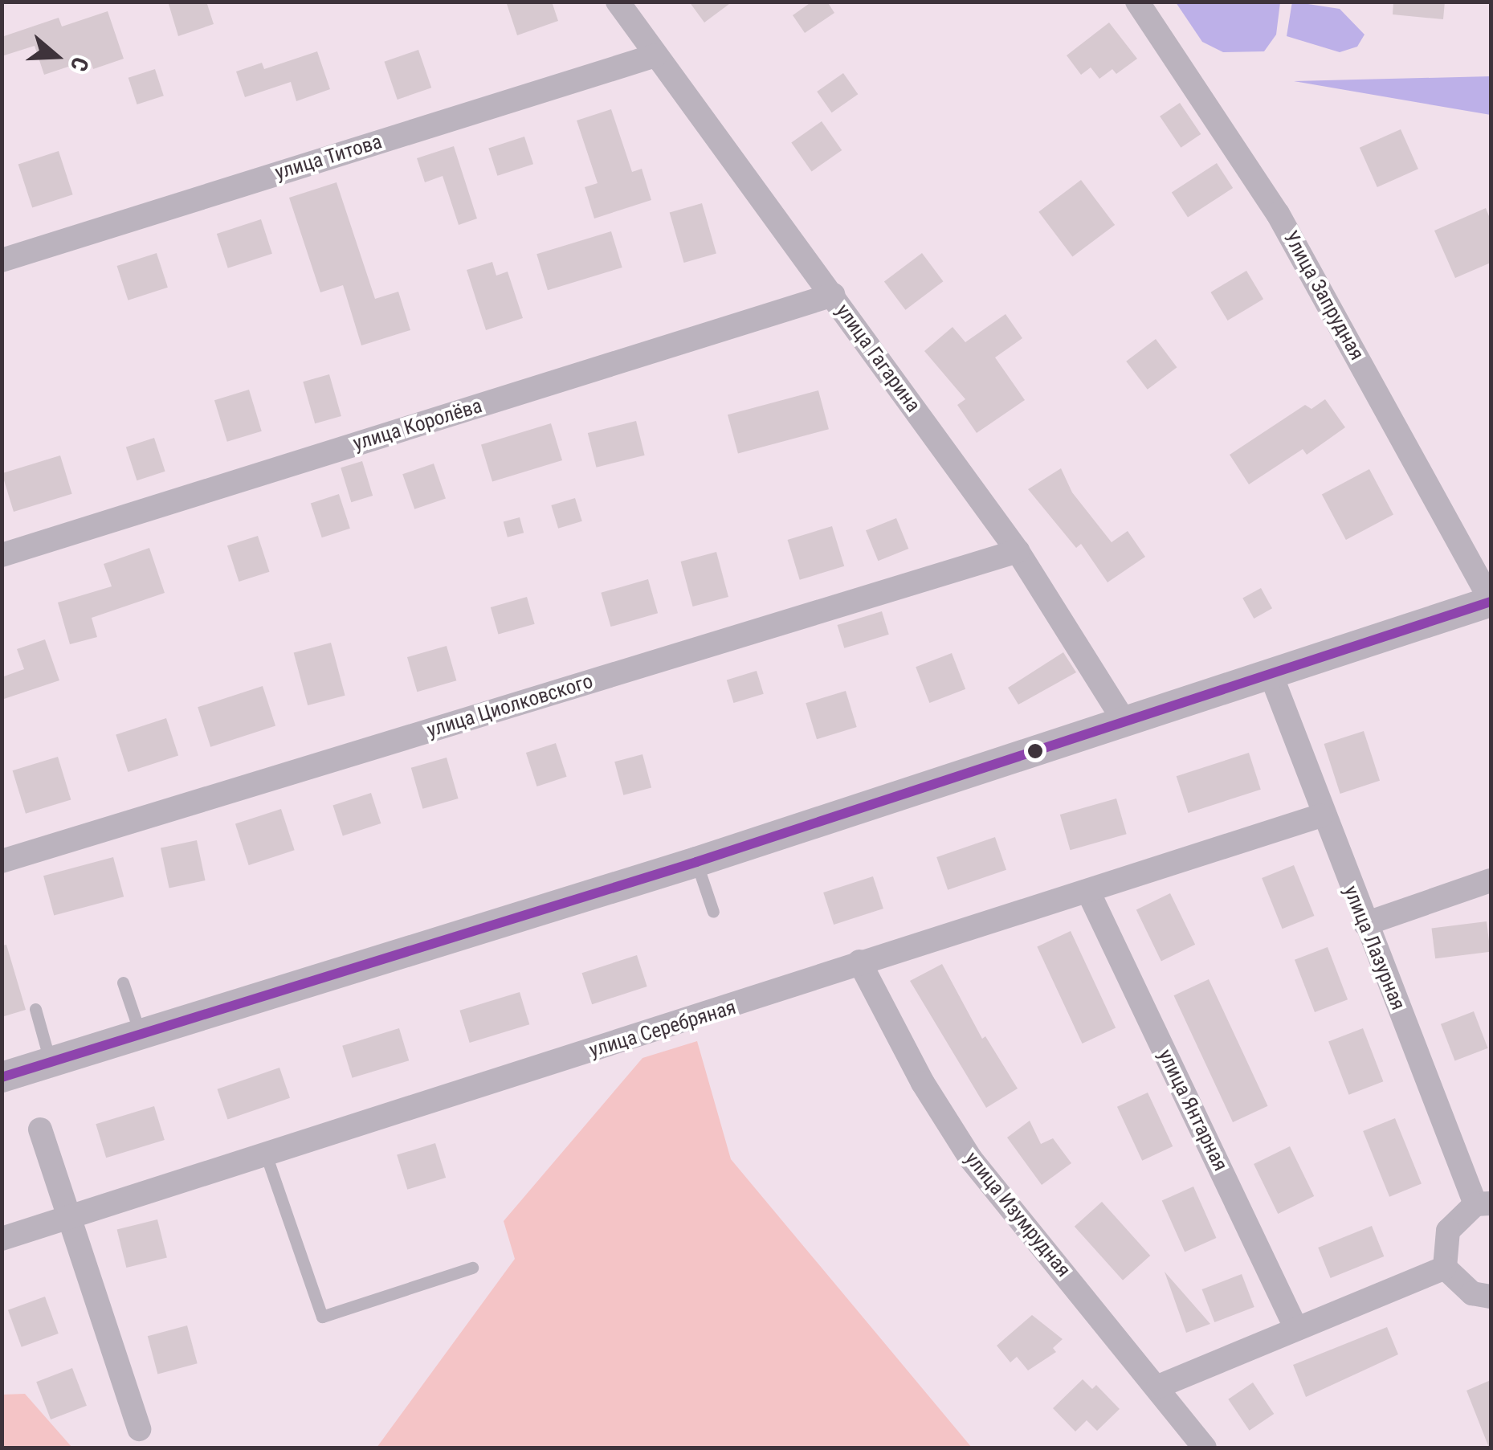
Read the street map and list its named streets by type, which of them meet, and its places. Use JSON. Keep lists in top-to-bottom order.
{
  "streets": {
    "street": [
      "улица Титова",
      "Улица Запрудная",
      "улица Гагарина",
      "улица Королёва",
      "улица Циолковского",
      "улица Лазурная",
      "улица Серебряная",
      "улица Янтарная",
      "улица Изумрудная"
    ]
  },
  "crossings": [
    ["улица Титова", "улица Гагарина"],
    ["улица Гагарина", "улица Королёва"],
    ["улица Гагарина", "улица Циолковского"],
    ["улица Лазурная", "улица Серебряная"],
    ["улица Серебряная", "улица Янтарная"],
    ["улица Серебряная", "улица Изумрудная"]
  ],
  "north": "right"
}
